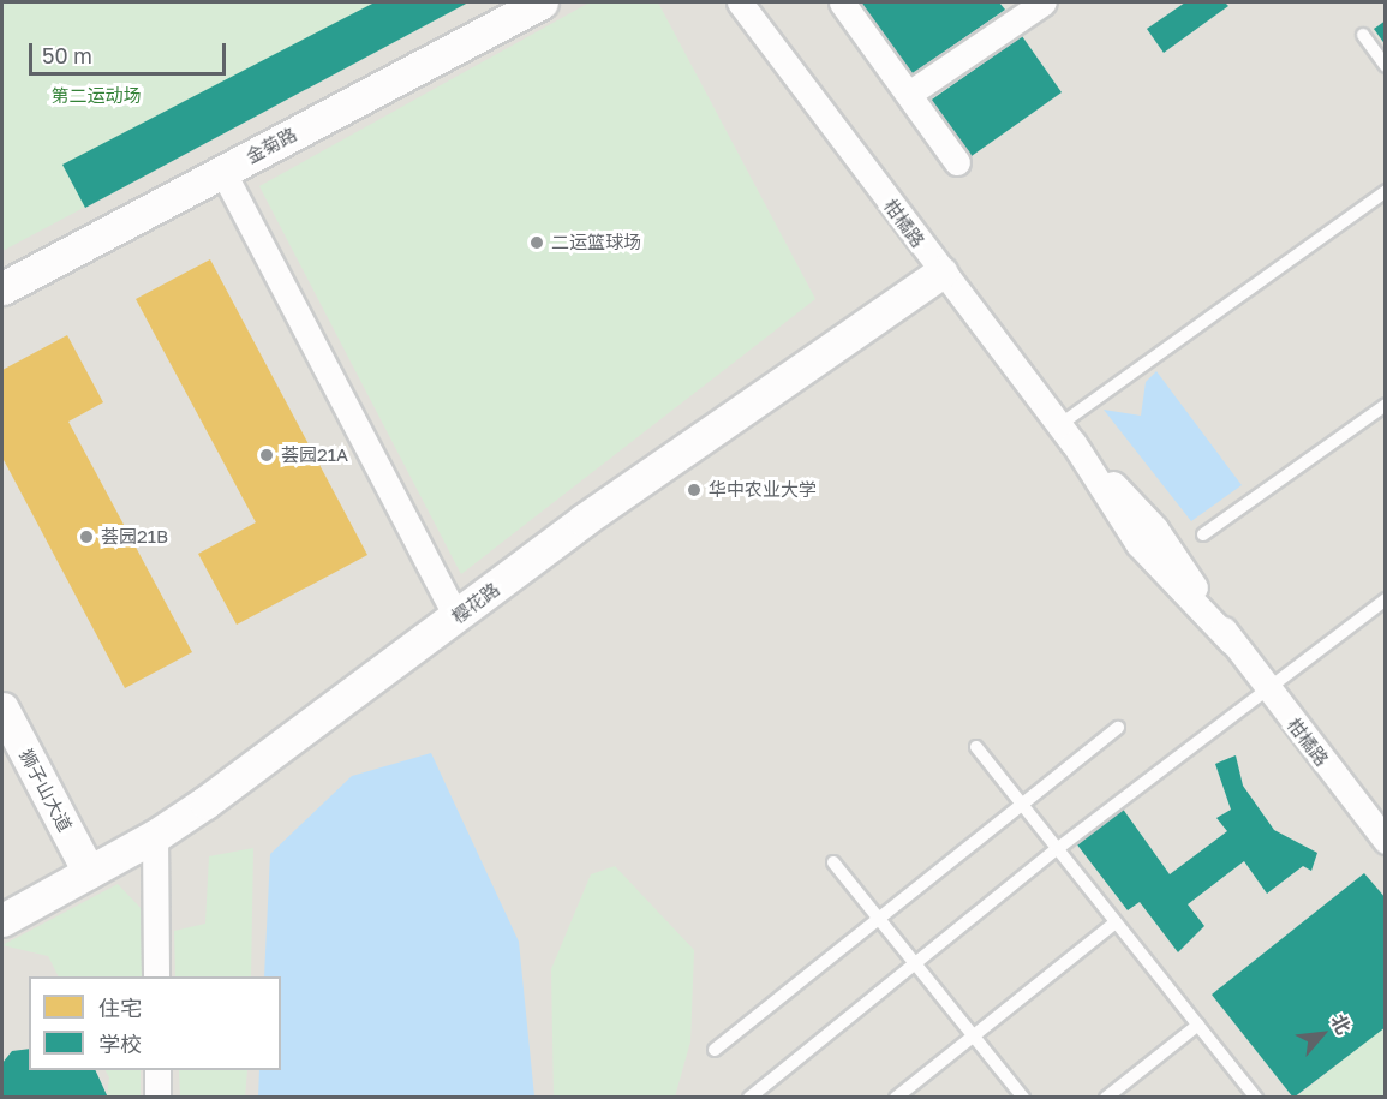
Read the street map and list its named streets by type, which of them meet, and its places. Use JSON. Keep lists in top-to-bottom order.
{
  "streets": {
    "street": [
      "金菊路",
      "柑橘路",
      "樱花路",
      "狮子山大道"
    ]
  },
  "crossings": [
    ["柑橘路", "樱花路"],
    ["樱花路", "狮子山大道"]
  ],
  "parks": ["第二运动场"],
  "places": [
    "二运篮球场",
    "荟园21A",
    "华中农业大学",
    "荟园21B"
  ],
  "legend": ["住宅", "学校"],
  "scale_bar": "50 m",
  "north": "top right"
}
